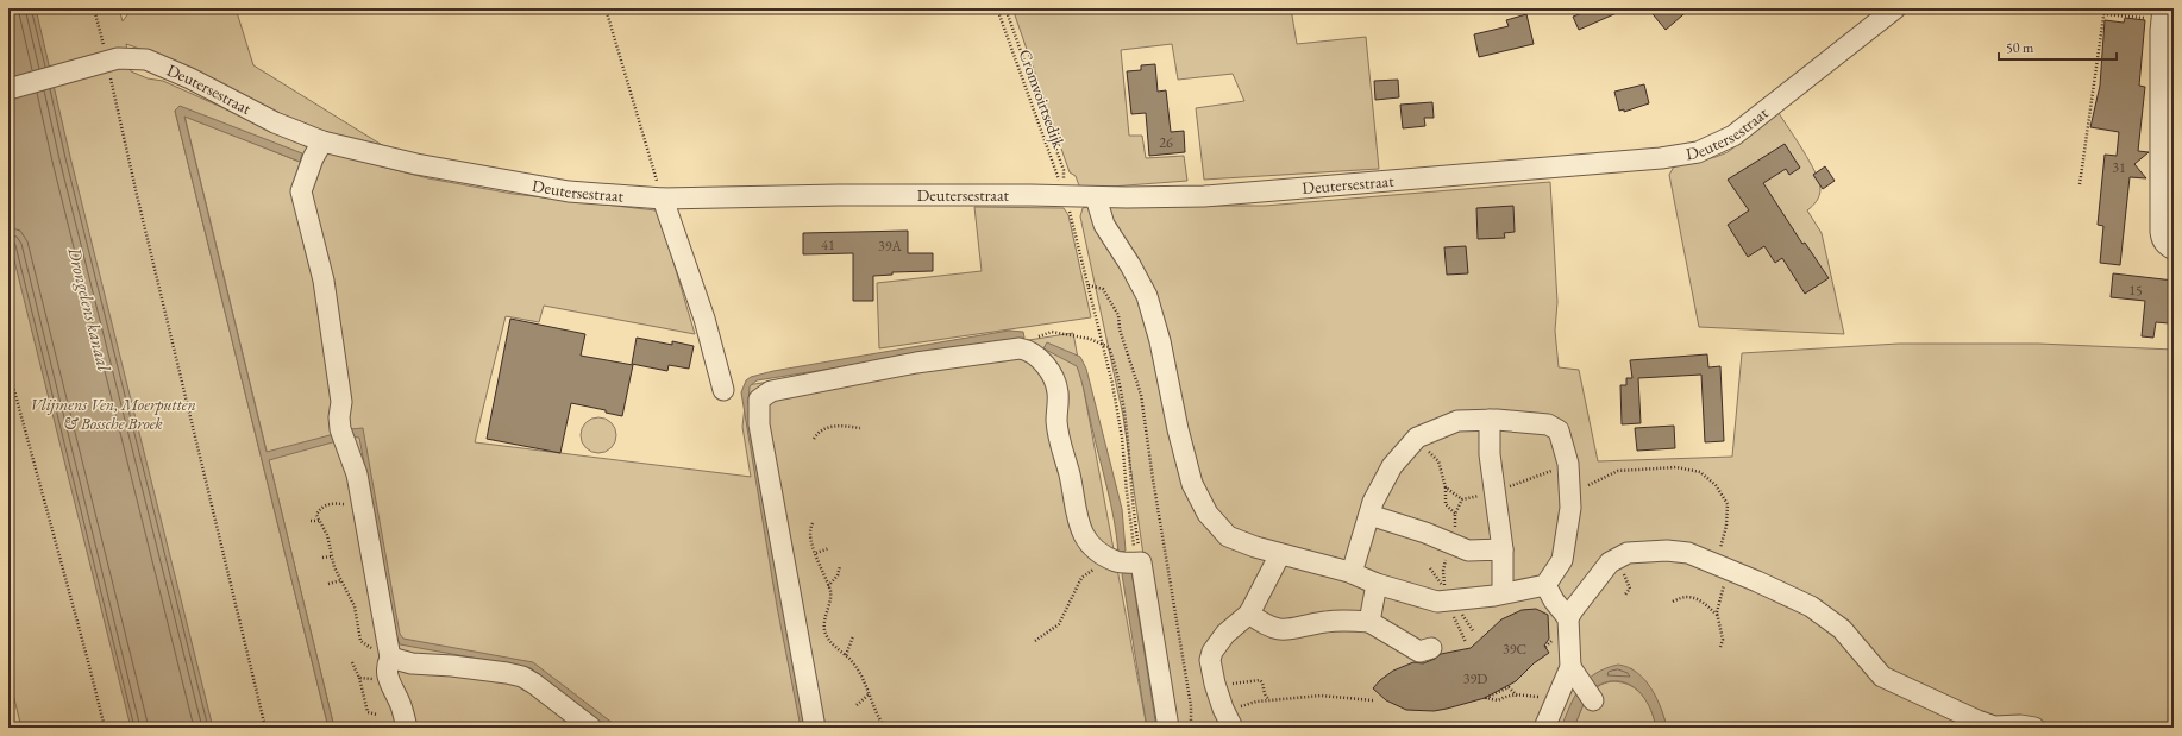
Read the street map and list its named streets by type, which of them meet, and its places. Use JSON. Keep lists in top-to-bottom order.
{
  "streets": {
    "street": ["Deutersestraat"],
    "path": ["Cromvoirtsedijk"]
  },
  "crossings": [
    ["Deutersestraat", "Cromvoirtsedijk"]
  ],
  "water": ["Drongelens kanaal"],
  "parks": ["Vlijmens Ven, Moerputten & Bossche Broek"],
  "house_numbers": [
    "26",
    "31",
    "41",
    "39A",
    "15",
    "39C",
    "39D"
  ],
  "scale_bar": "50 m"
}
